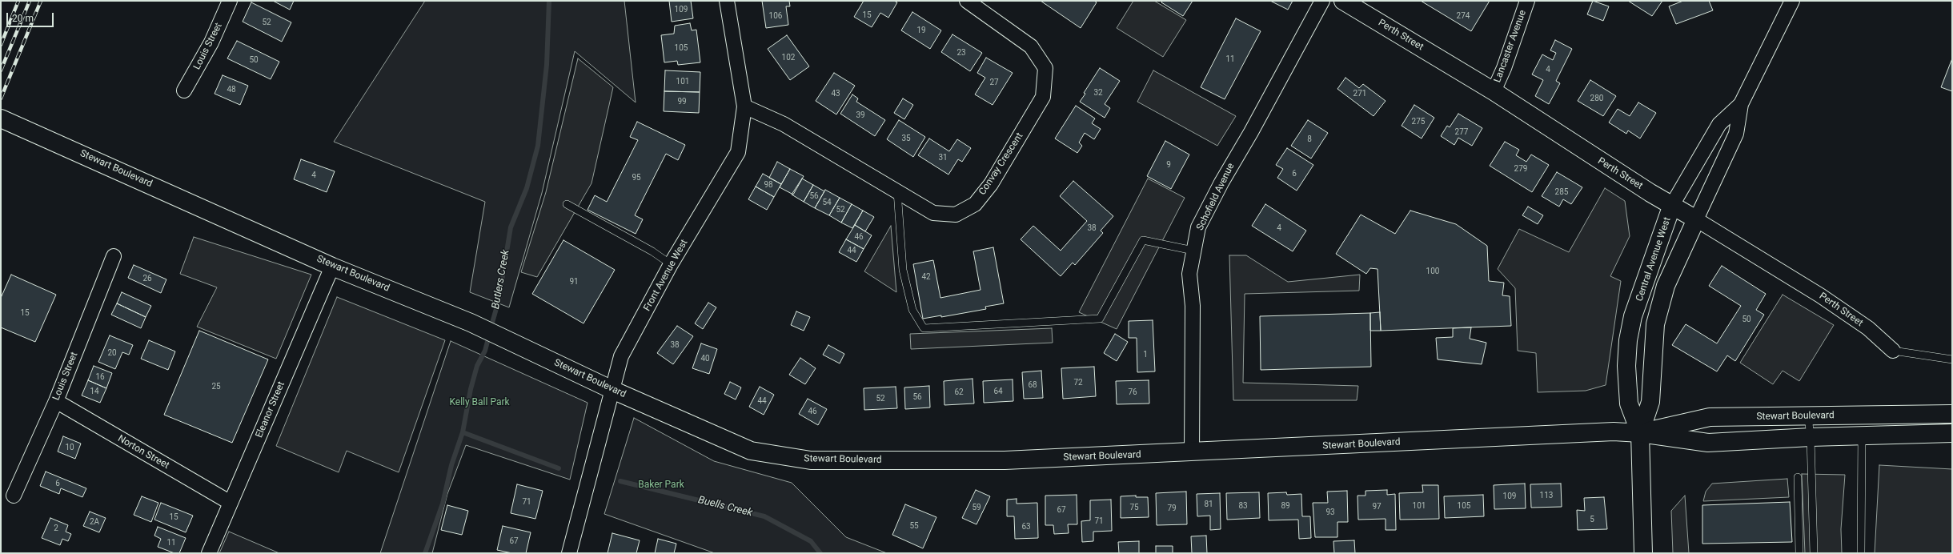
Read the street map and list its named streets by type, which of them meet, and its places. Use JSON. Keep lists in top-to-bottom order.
{
  "streets": {
    "main road": ["Perth Street", "Stewart Boulevard", "Central Avenue West"],
    "street": [
      "Louis Street",
      "Lancaster Avenue",
      "Convay Crescent",
      "Schofield Avenue",
      "Front Avenue West",
      "Eleanor Street",
      "Norton Street"
    ]
  },
  "crossings": [
    ["Perth Street", "Lancaster Avenue"],
    ["Perth Street", "Central Avenue West"],
    ["Louis Street", "Norton Street"],
    ["Convay Crescent", "Front Avenue West"],
    ["Stewart Boulevard", "Schofield Avenue"],
    ["Stewart Boulevard", "Central Avenue West"],
    ["Stewart Boulevard", "Front Avenue West"],
    ["Stewart Boulevard", "Eleanor Street"],
    ["Eleanor Street", "Norton Street"]
  ],
  "water": ["Butlers Creek", "Buells Creek"],
  "parks": ["Kelly Ball Park", "Baker Park"],
  "house_numbers": [
    "109",
    "15",
    "106",
    "274",
    "52",
    "19",
    "105",
    "23",
    "102",
    "11",
    "50",
    "4",
    "101",
    "27",
    "48",
    "32",
    "43",
    "271",
    "280",
    "99",
    "39",
    "275",
    "277",
    "35",
    "8",
    "31",
    "9",
    "279",
    "6",
    "4",
    "95",
    "98",
    "285",
    "56",
    "54",
    "52",
    "38",
    "4",
    "46",
    "44",
    "100",
    "42",
    "26",
    "91",
    "15",
    "50",
    "38",
    "20",
    "1",
    "40",
    "16",
    "72",
    "68",
    "25",
    "14",
    "64",
    "62",
    "76",
    "56",
    "52",
    "44",
    "46",
    "10",
    "6",
    "113",
    "109",
    "71",
    "81",
    "83",
    "89",
    "101",
    "105",
    "97",
    "59",
    "75",
    "79",
    "67",
    "93",
    "15",
    "5",
    "71",
    "2A",
    "55",
    "63",
    "2",
    "67",
    "11"
  ],
  "scale_bar": "20 m"
}
